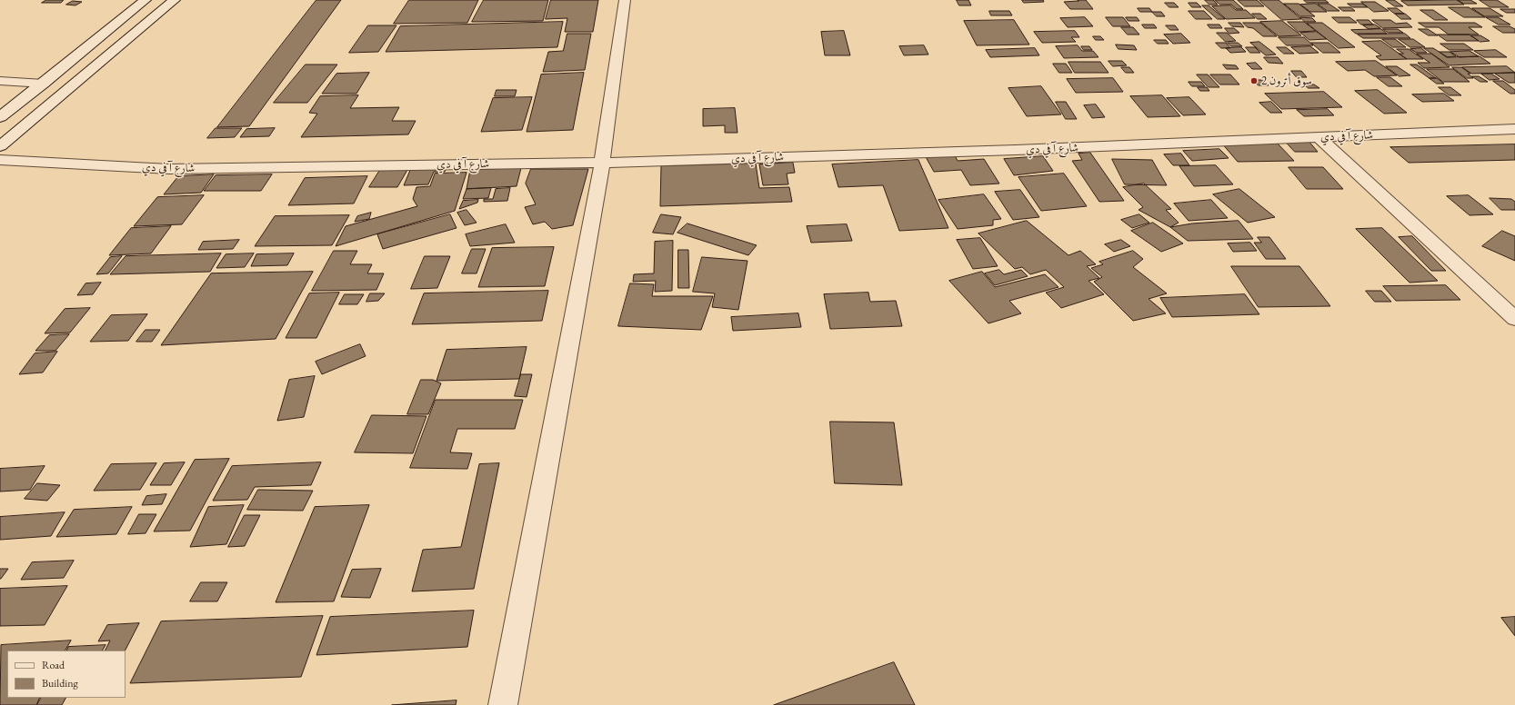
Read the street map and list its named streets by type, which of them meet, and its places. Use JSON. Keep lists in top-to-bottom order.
{
  "streets": {
    "street": ["شارع آ في دي"]
  },
  "places": ["سوق أترون 2"],
  "legend": ["Road", "Building"]
}
